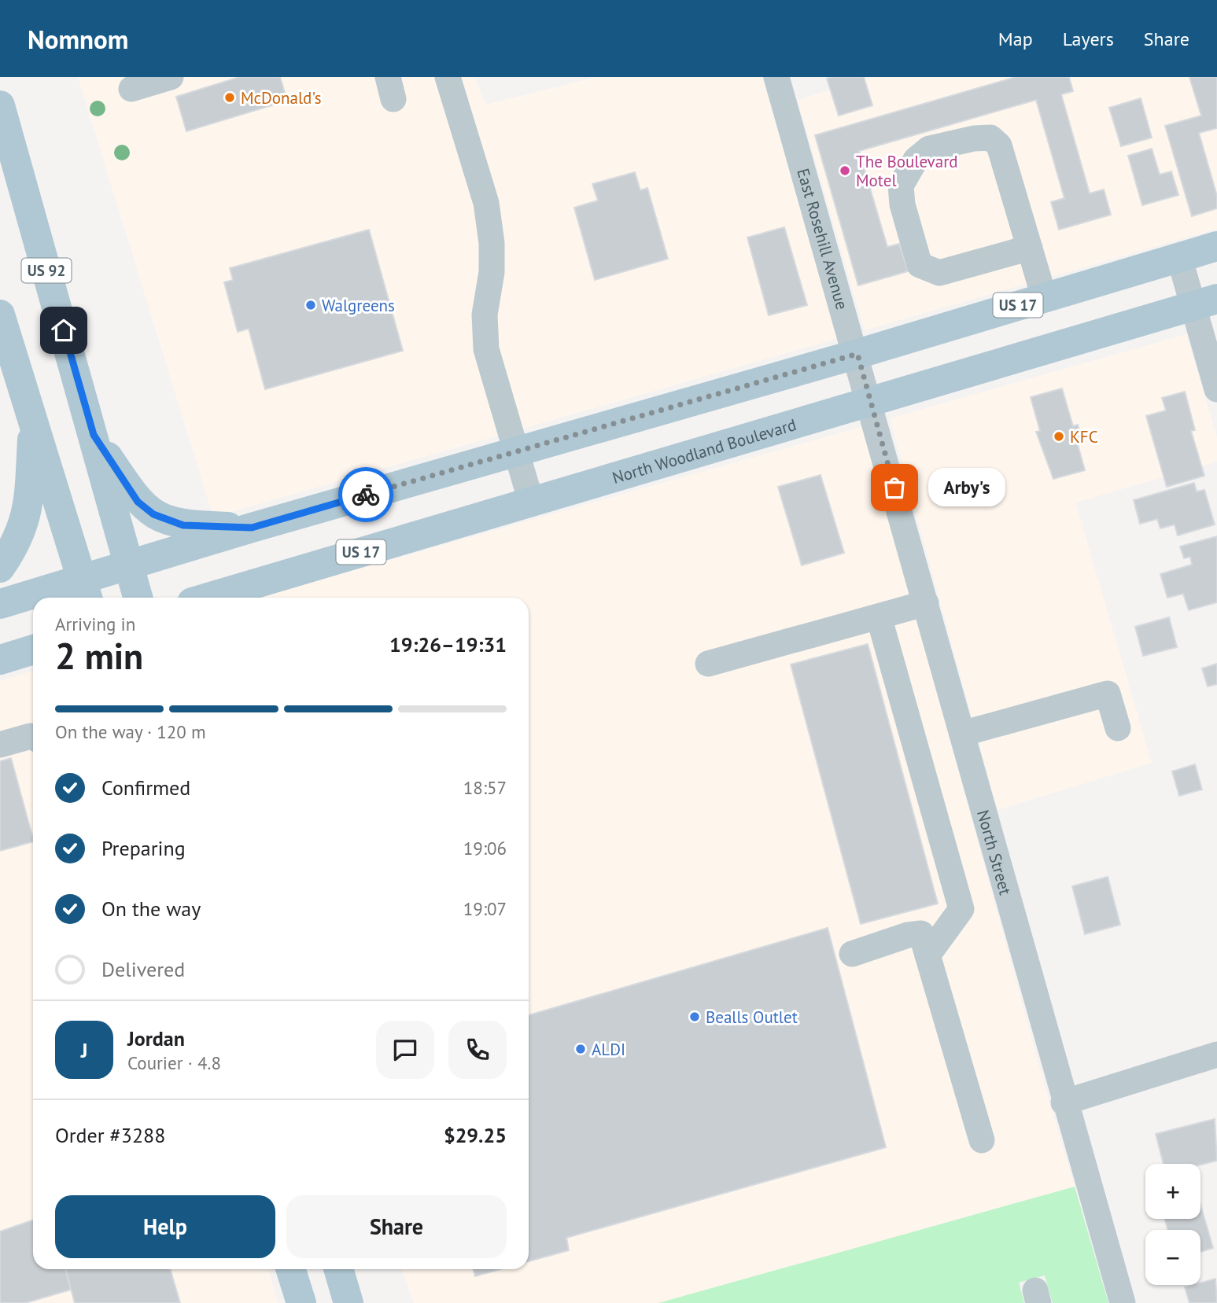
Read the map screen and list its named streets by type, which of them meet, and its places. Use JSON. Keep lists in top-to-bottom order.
{
  "streets": {
    "main road": ["US 92", "US 17", "North Woodland Boulevard"],
    "street": ["East Rosehill Avenue", "North Street"]
  },
  "crossings": [
    ["East Rosehill Avenue", "US 17"],
    ["East Rosehill Avenue", "North Woodland Boulevard"],
    ["East Rosehill Avenue", "North Street"],
    ["US 92", "US 17"],
    ["North Woodland Boulevard", "North Street"]
  ],
  "places": [
    "McDonald's",
    "The Boulevard Motel",
    "Walgreens",
    "KFC",
    "Arby's",
    "Bealls Outlet",
    "ALDI"
  ],
  "page": {
    "header": "Nomnom",
    "nav": ["Map", "Layers", "Share"],
    "bubble": "Arby's",
    "heading": ["2 min", "Arriving in", "19:26–19:31"],
    "panel": [
      "Jordan",
      "Courier · 4.8",
      "Order #3288",
      "$29.25"
    ],
    "bar": "On the way · 120 m",
    "list": [
      ["Confirmed", "18:57"],
      ["Preparing", "19:06"],
      ["On the way", "19:07"],
      "Delivered"
    ],
    "round": "J",
    "map_buttons": ["+", "−"],
    "buttons": ["Help", "Share"]
  }
}
